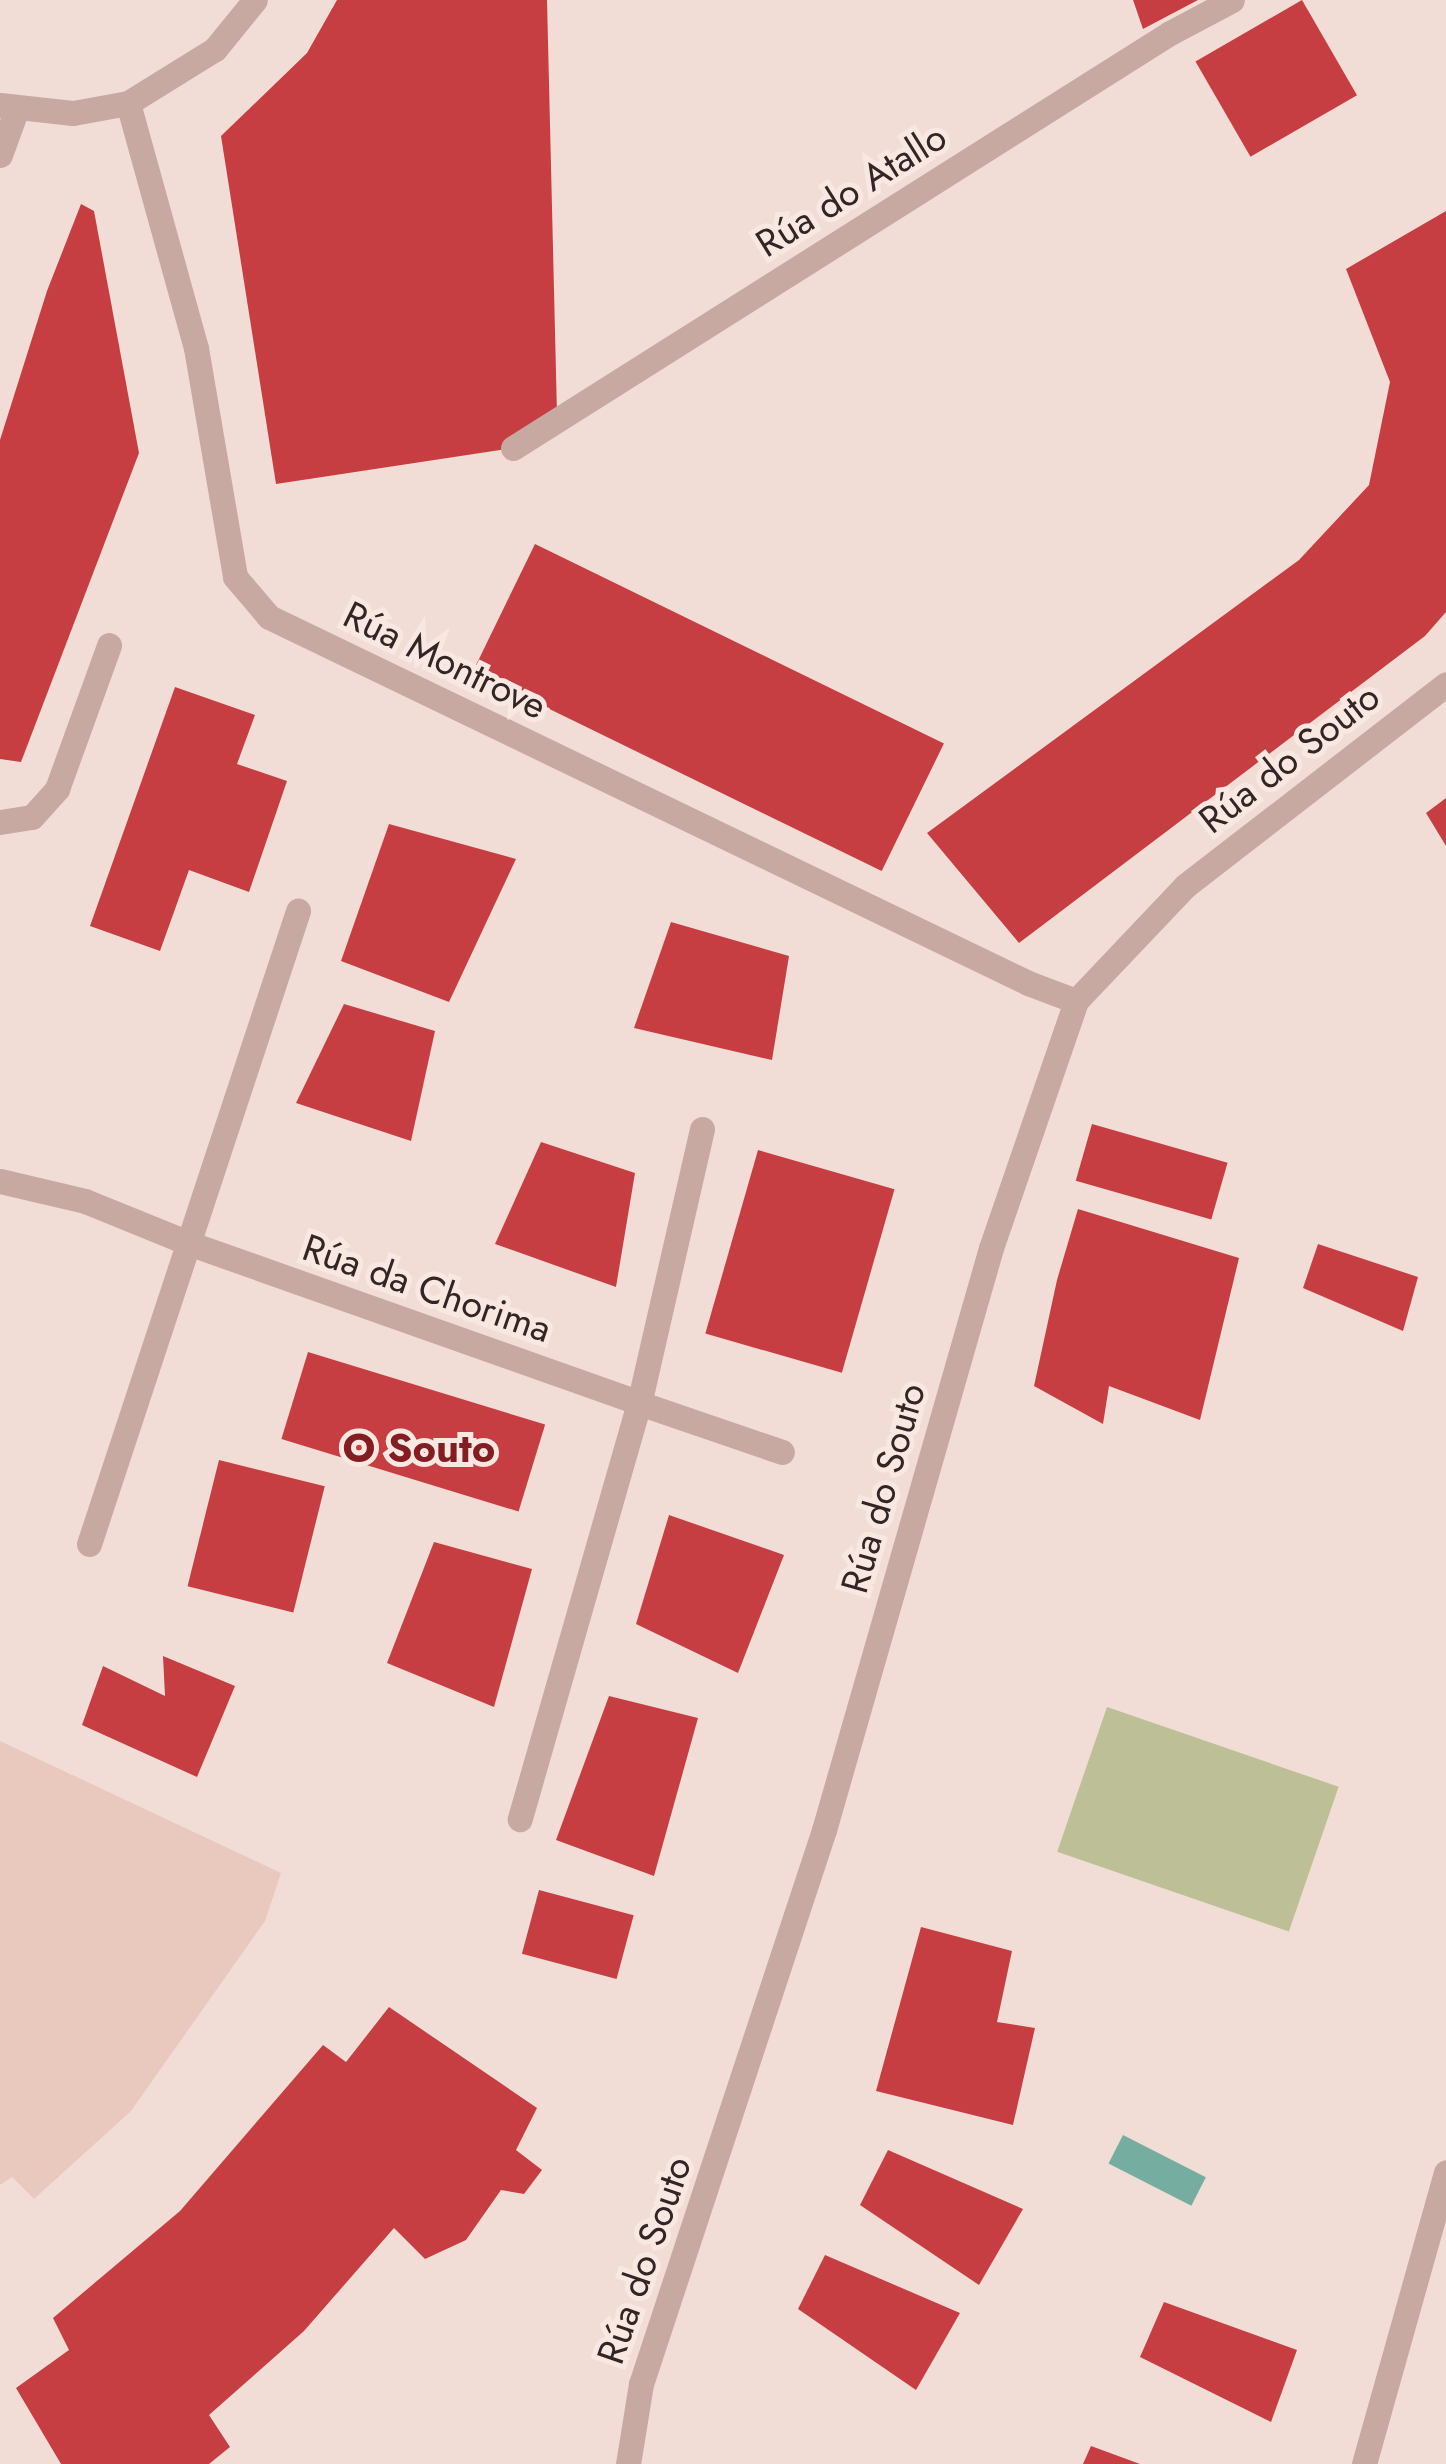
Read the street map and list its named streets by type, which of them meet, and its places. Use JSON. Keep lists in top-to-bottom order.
{
  "streets": {
    "street": [
      "Rúa do Atallo",
      "Rúa Montrove",
      "Rúa do Souto",
      "Rúa da Chorima"
    ]
  },
  "crossings": [
    ["Rúa Montrove", "Rúa do Souto"]
  ],
  "districts": ["O Souto"]
}
